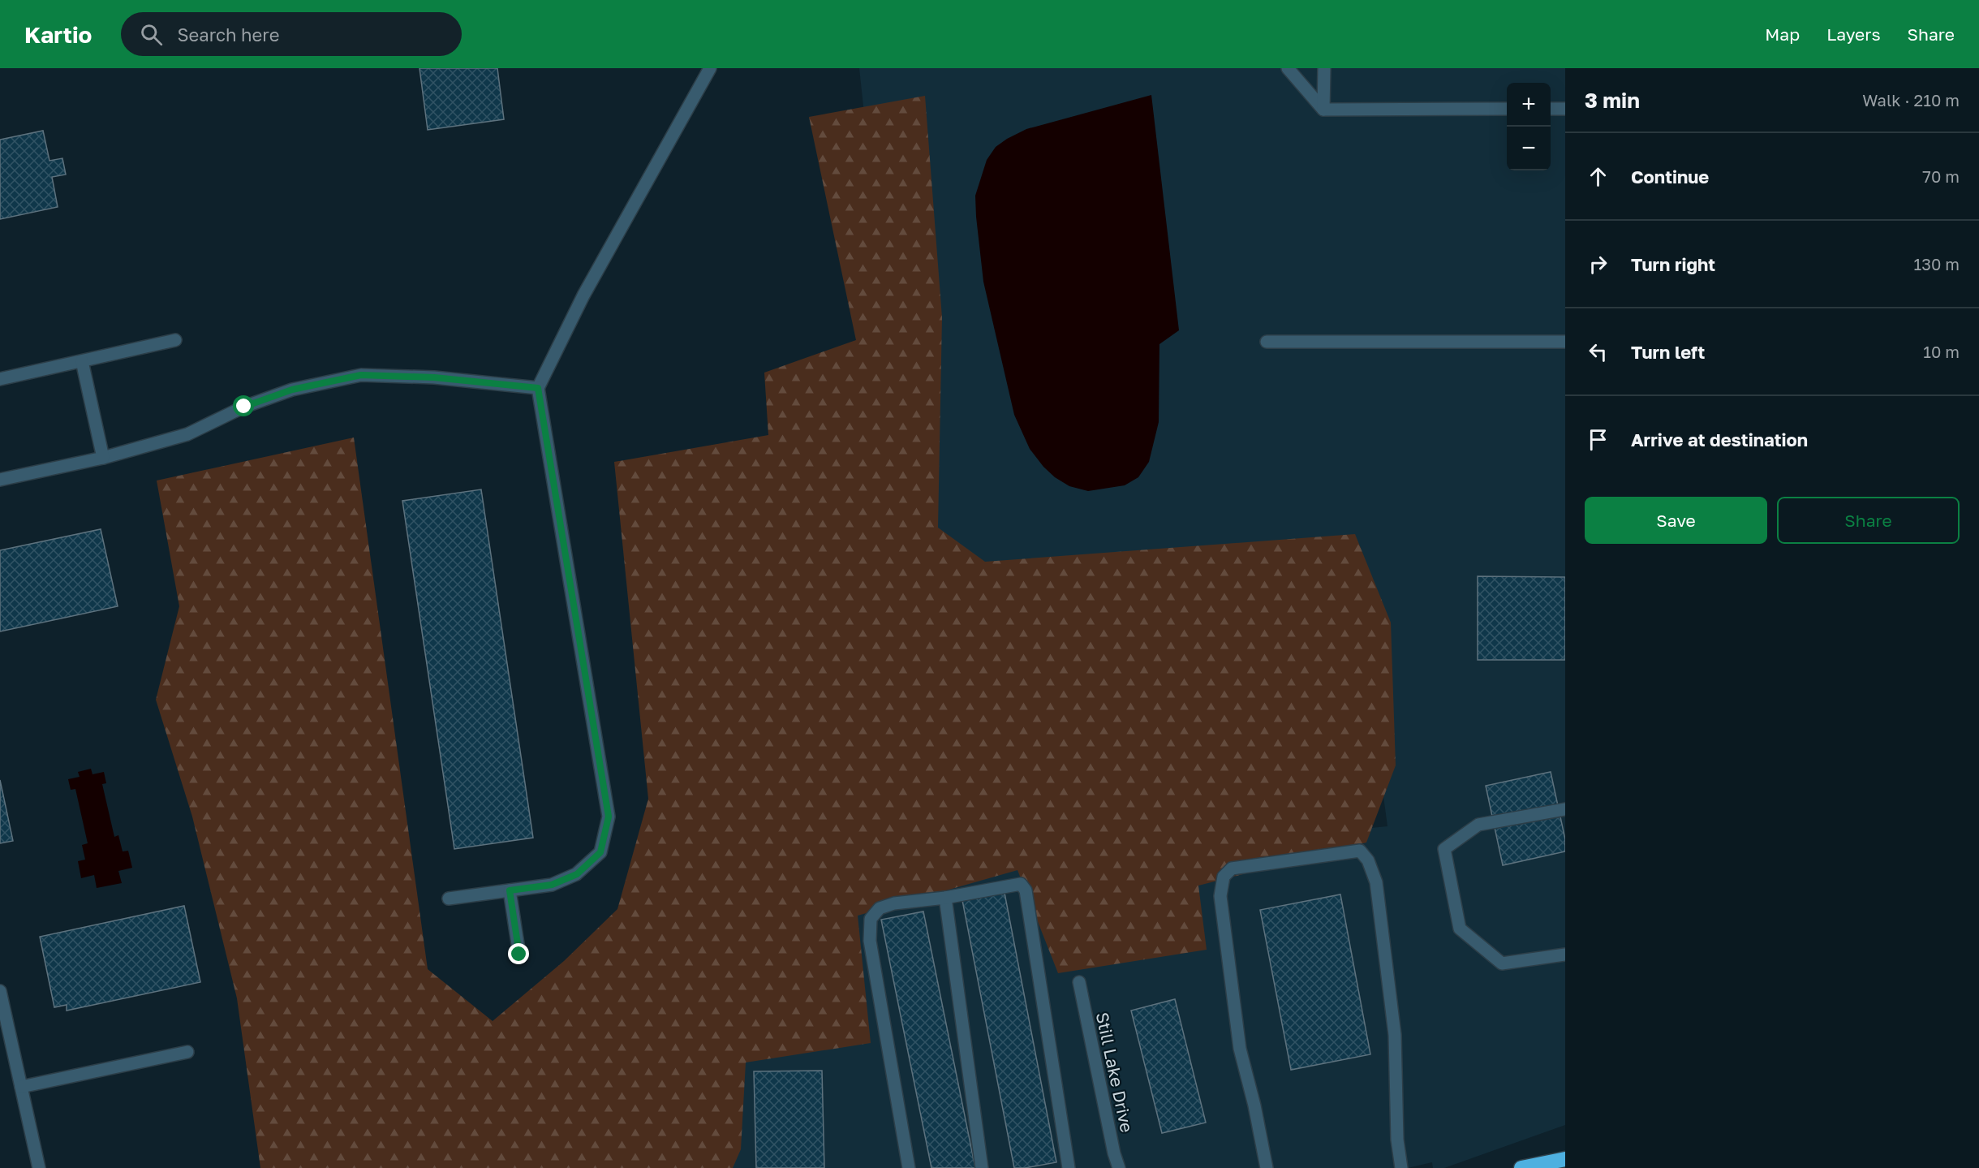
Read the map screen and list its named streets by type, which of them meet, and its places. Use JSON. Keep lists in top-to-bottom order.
{
  "streets": {
    "street": ["Still Lake Drive"]
  },
  "page": {
    "header": "Kartio",
    "search": "Search here",
    "nav": ["Map", "Layers", "Share"],
    "heading": ["3 min", "Walk · 210 m"],
    "map_buttons": ["+", "−"],
    "list": [
      ["Continue", "70 m"],
      ["Turn right", "130 m"],
      ["Turn left", "10 m"],
      "Arrive at destination"
    ],
    "buttons": ["Save", "Share"]
  }
}
